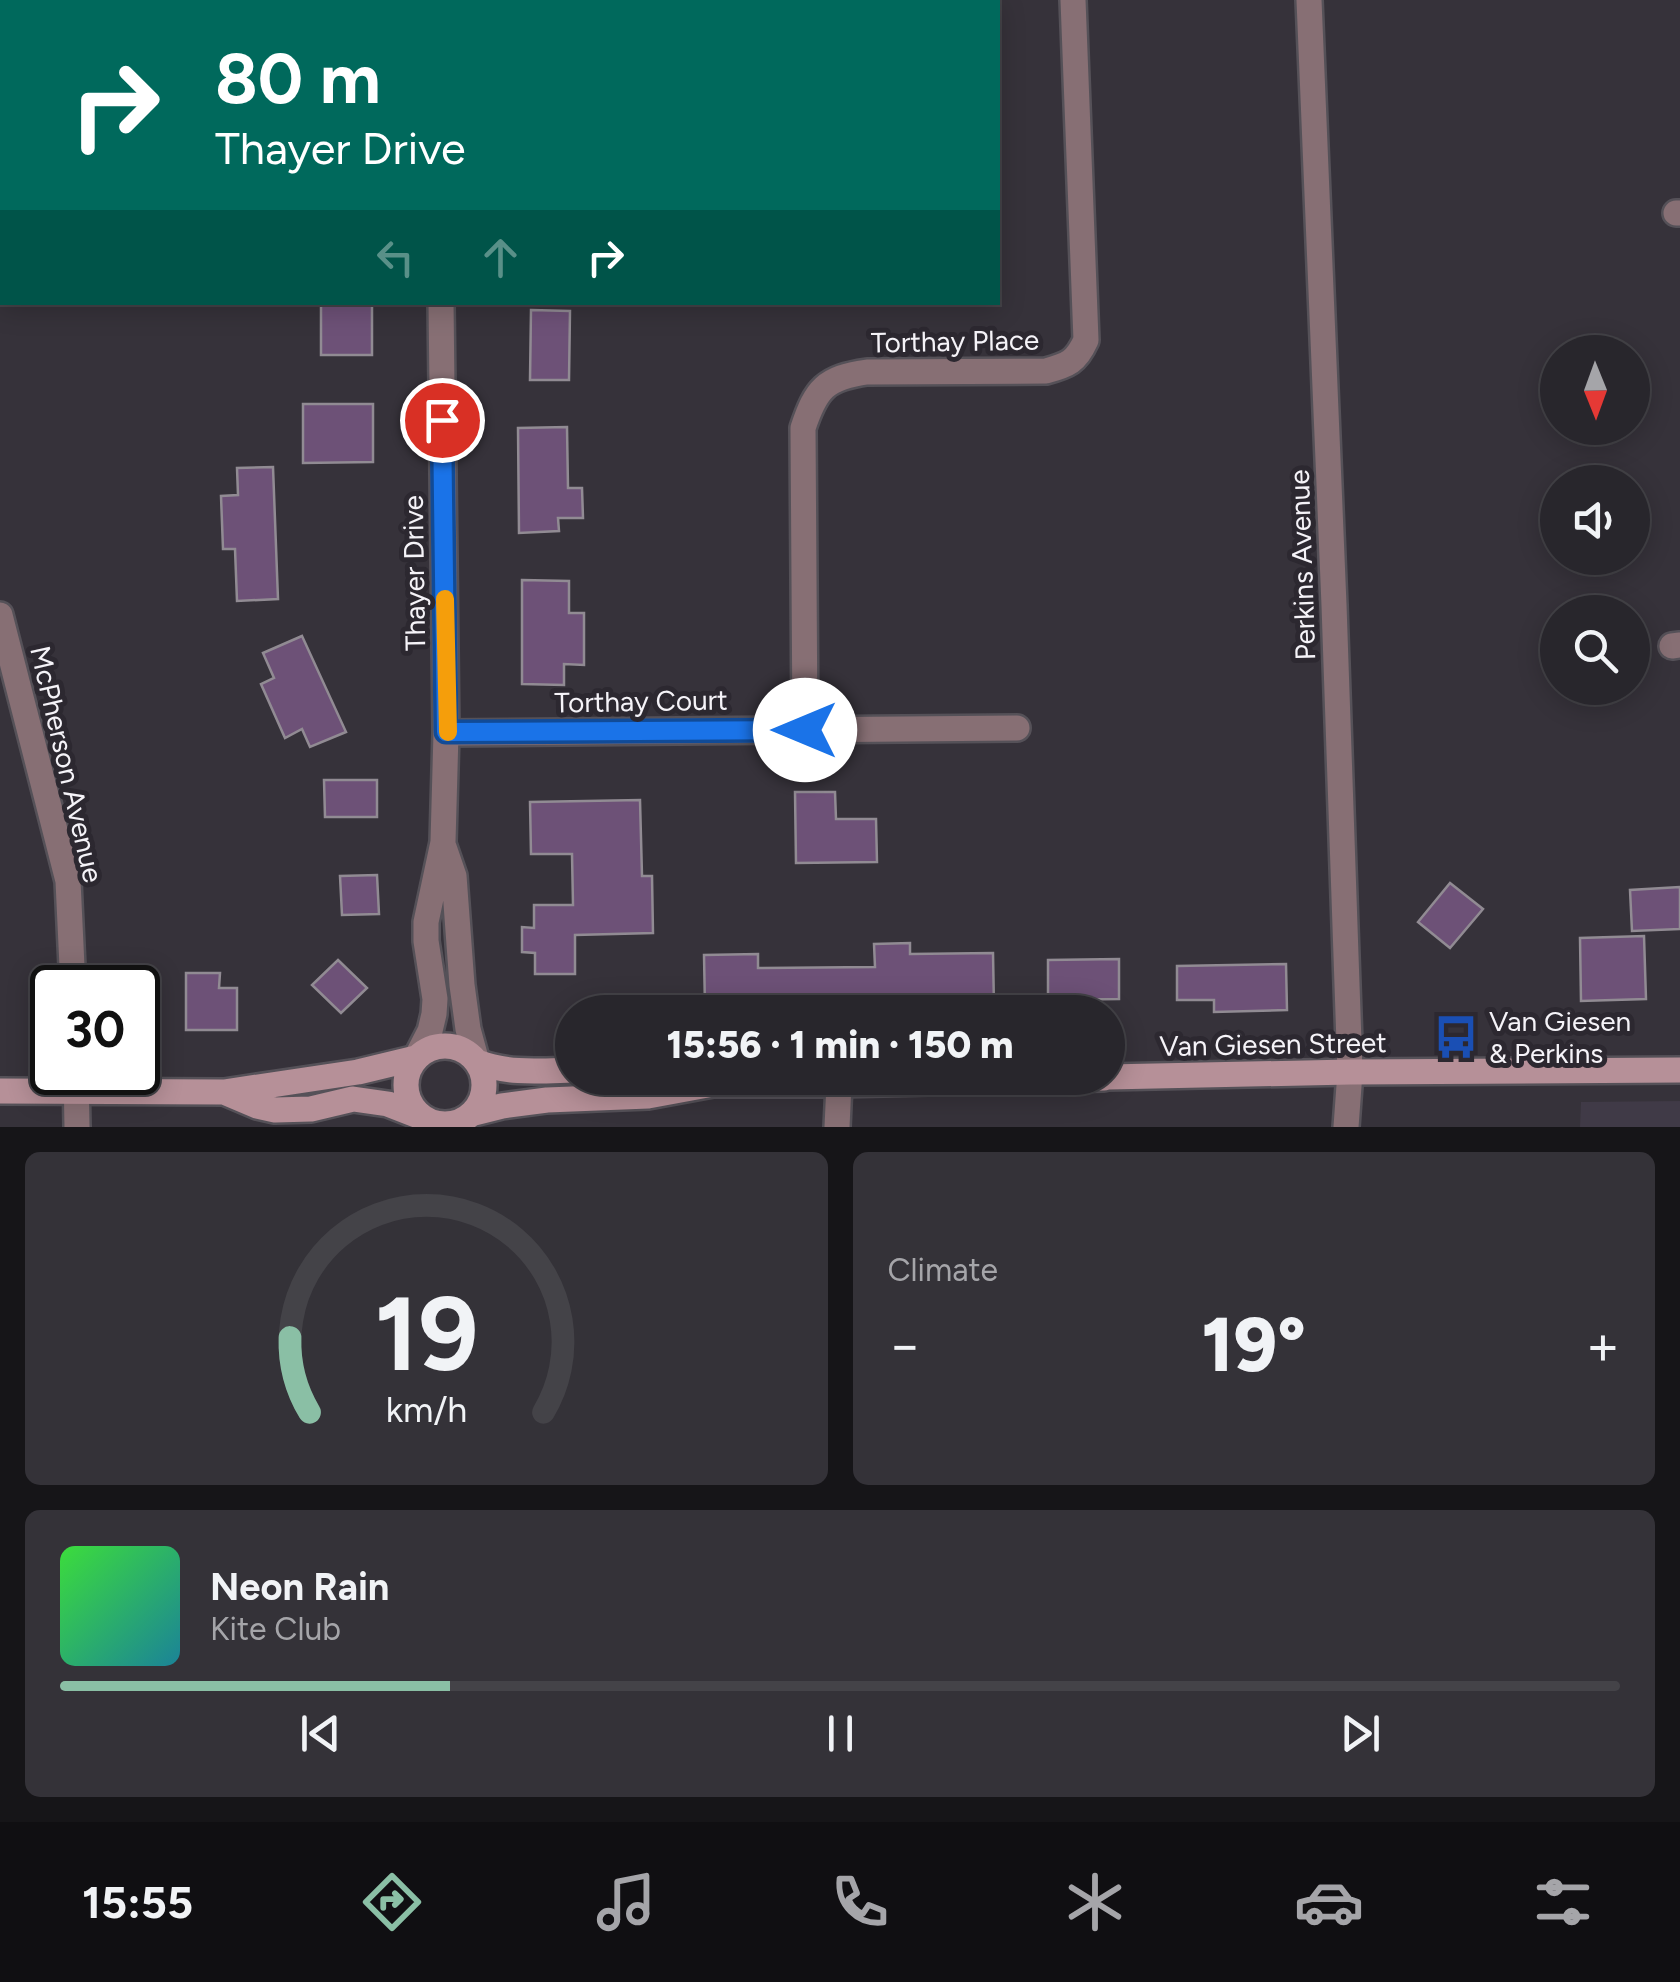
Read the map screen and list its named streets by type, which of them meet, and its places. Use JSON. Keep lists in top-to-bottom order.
{
  "streets": {
    "main road": ["Van Giesen Street"],
    "street": [
      "Torthay Place",
      "Perkins Avenue",
      "Thayer Drive",
      "Torthay Court",
      "McPherson Avenue"
    ]
  },
  "crossings": [
    ["Torthay Place", "Torthay Court"],
    ["Perkins Avenue", "Van Giesen Street"],
    ["Thayer Drive", "Torthay Court"],
    ["Thayer Drive", "Van Giesen Street"]
  ],
  "places": {
    "bus stop": ["Van Giesen & Perkins"]
  },
  "north": "bottom",
  "page": {
    "turn": ["80 m", "Thayer Drive"],
    "limit": "30",
    "trip": "15:56 · 1 min · 150 m",
    "tile": "Climate",
    "heat": ["−", "19°", "+"],
    "song": ["Neon Rain", "Kite Club"],
    "tabs": "15:55",
    "gauge": ["19", "km/h"]
  }
}
